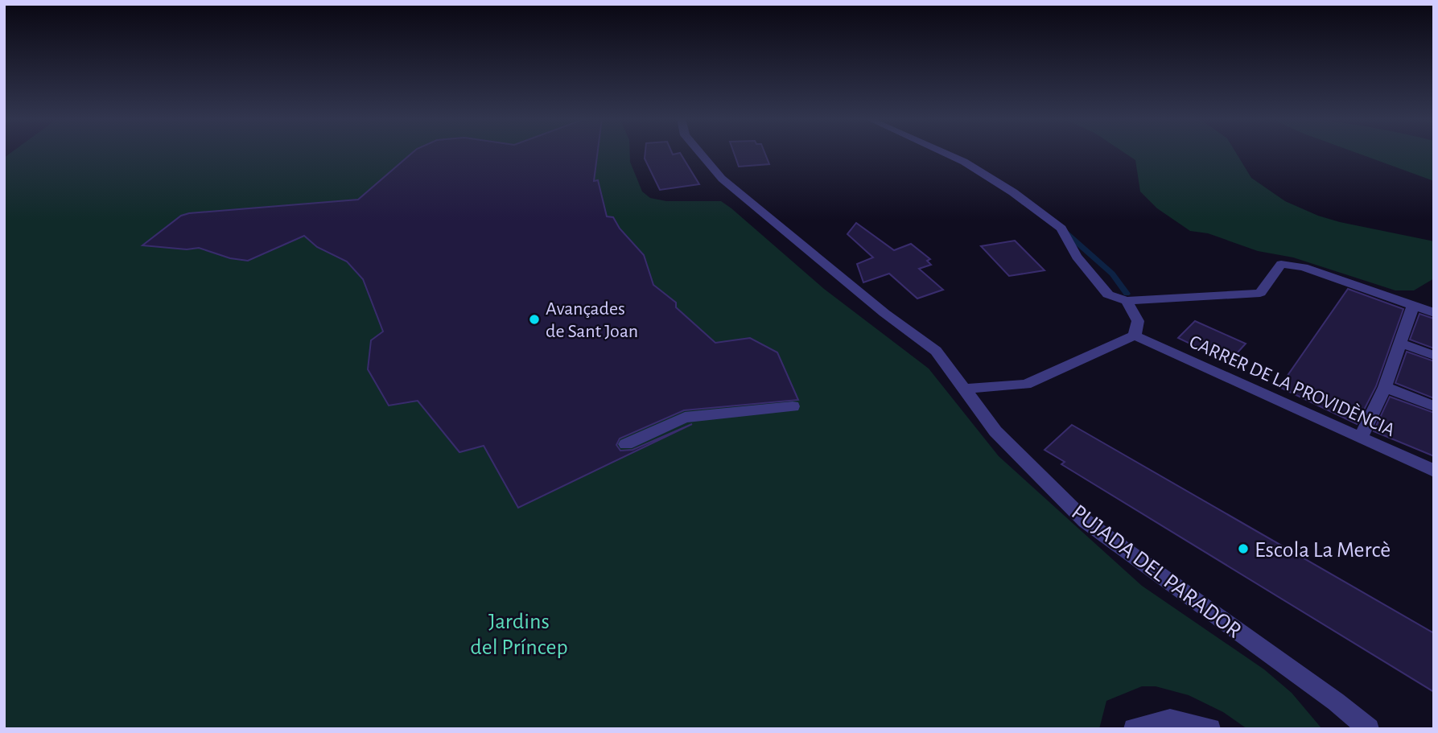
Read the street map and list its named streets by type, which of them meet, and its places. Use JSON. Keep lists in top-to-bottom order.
{
  "streets": {
    "street": ["CARRER DE LA PROVIDÈNCIA", "PUJADA DEL PARADOR"]
  },
  "parks": ["Jardins del Príncep"],
  "places": ["Avançades de Sant Joan", "Escola La Mercè"]
}
